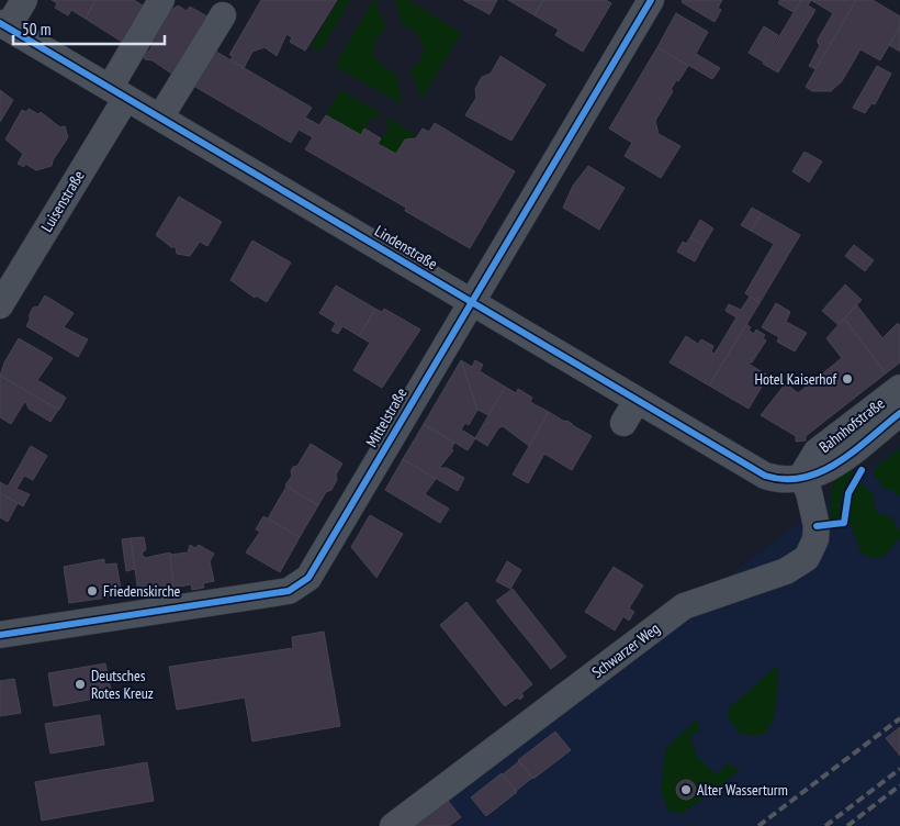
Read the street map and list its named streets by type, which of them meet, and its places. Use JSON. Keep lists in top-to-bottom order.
{
  "streets": {
    "street": [
      "Luisenstraße",
      "Lindenstraße",
      "Mittelstraße",
      "Bahnhofstraße",
      "Schwarzer Weg"
    ]
  },
  "crossings": [
    ["Luisenstraße", "Lindenstraße"],
    ["Lindenstraße", "Mittelstraße"],
    ["Lindenstraße", "Bahnhofstraße"],
    ["Lindenstraße", "Schwarzer Weg"],
    ["Bahnhofstraße", "Schwarzer Weg"]
  ],
  "places": [
    "Hotel Kaiserhof",
    "Friedenskirche",
    "Deutsches Rotes Kreuz",
    "Alter Wasserturm"
  ],
  "scale_bar": "50 m"
}
